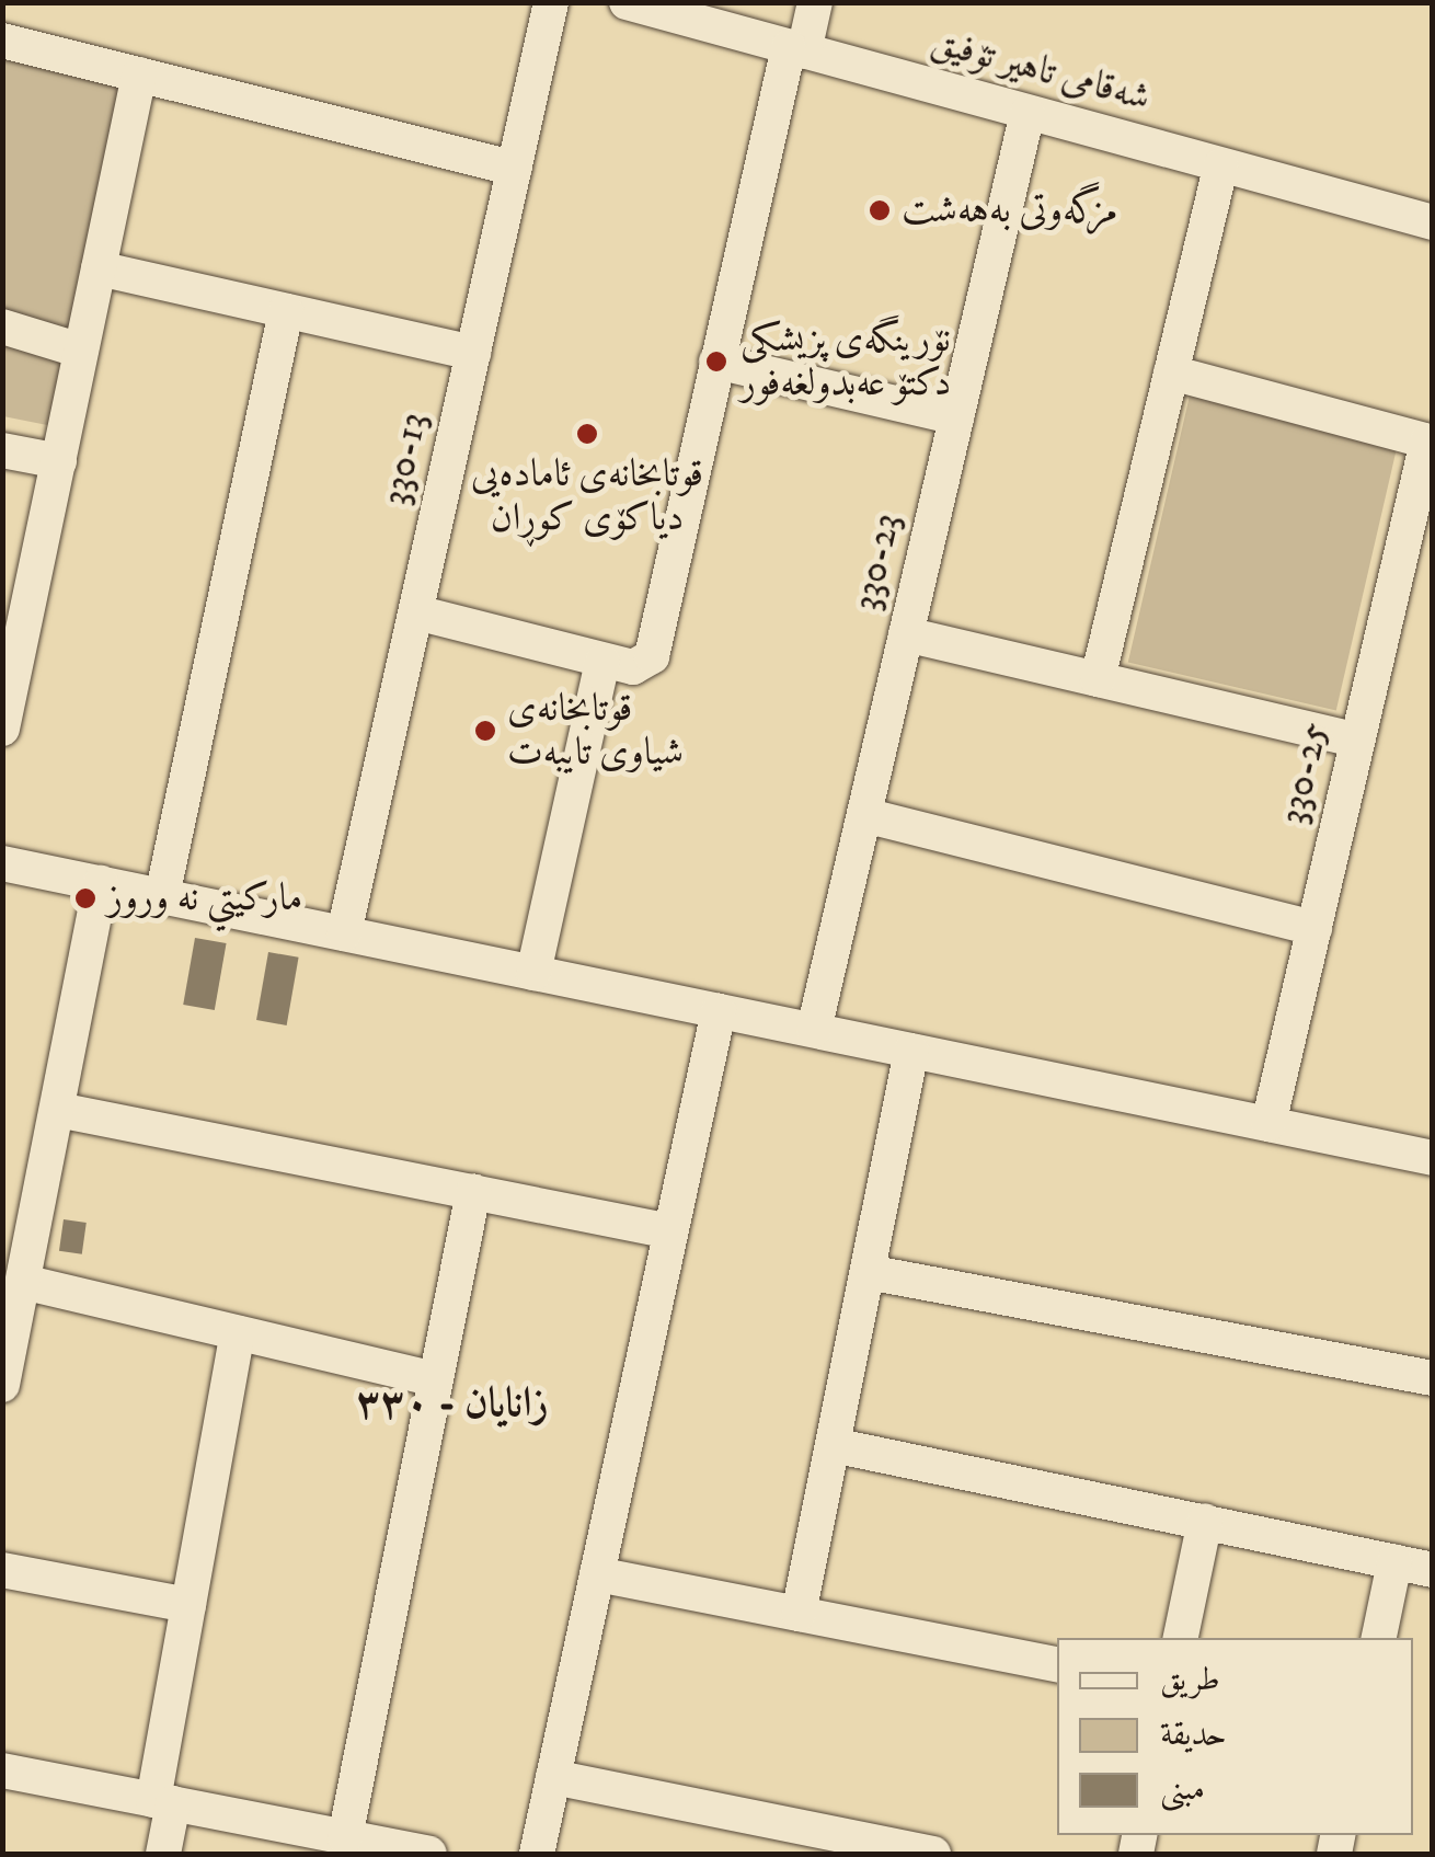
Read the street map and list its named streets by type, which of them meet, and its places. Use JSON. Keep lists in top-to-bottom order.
{
  "streets": {
    "street": [
      "شەقامی تاهیر تۆفیق",
      "330-13",
      "330-23",
      "330-25"
    ]
  },
  "crossings": [
    ["شەقامی تاهیر تۆفیق", "330-23"]
  ],
  "districts": ["زانایان - ٣٣٠"],
  "places": [
    "مزگەوتی بەهەشت",
    "نۆرینگەی پزیشکی دکتۆ عەبدولغەفور",
    "قوتابخانەی ئامادەیی دیاکۆی کوڕان",
    "قوتابخانەی شیاوی تایبەت",
    "ماركيتي نه وروز"
  ],
  "legend": ["طريق", "حديقة", "مبنى"]
}
